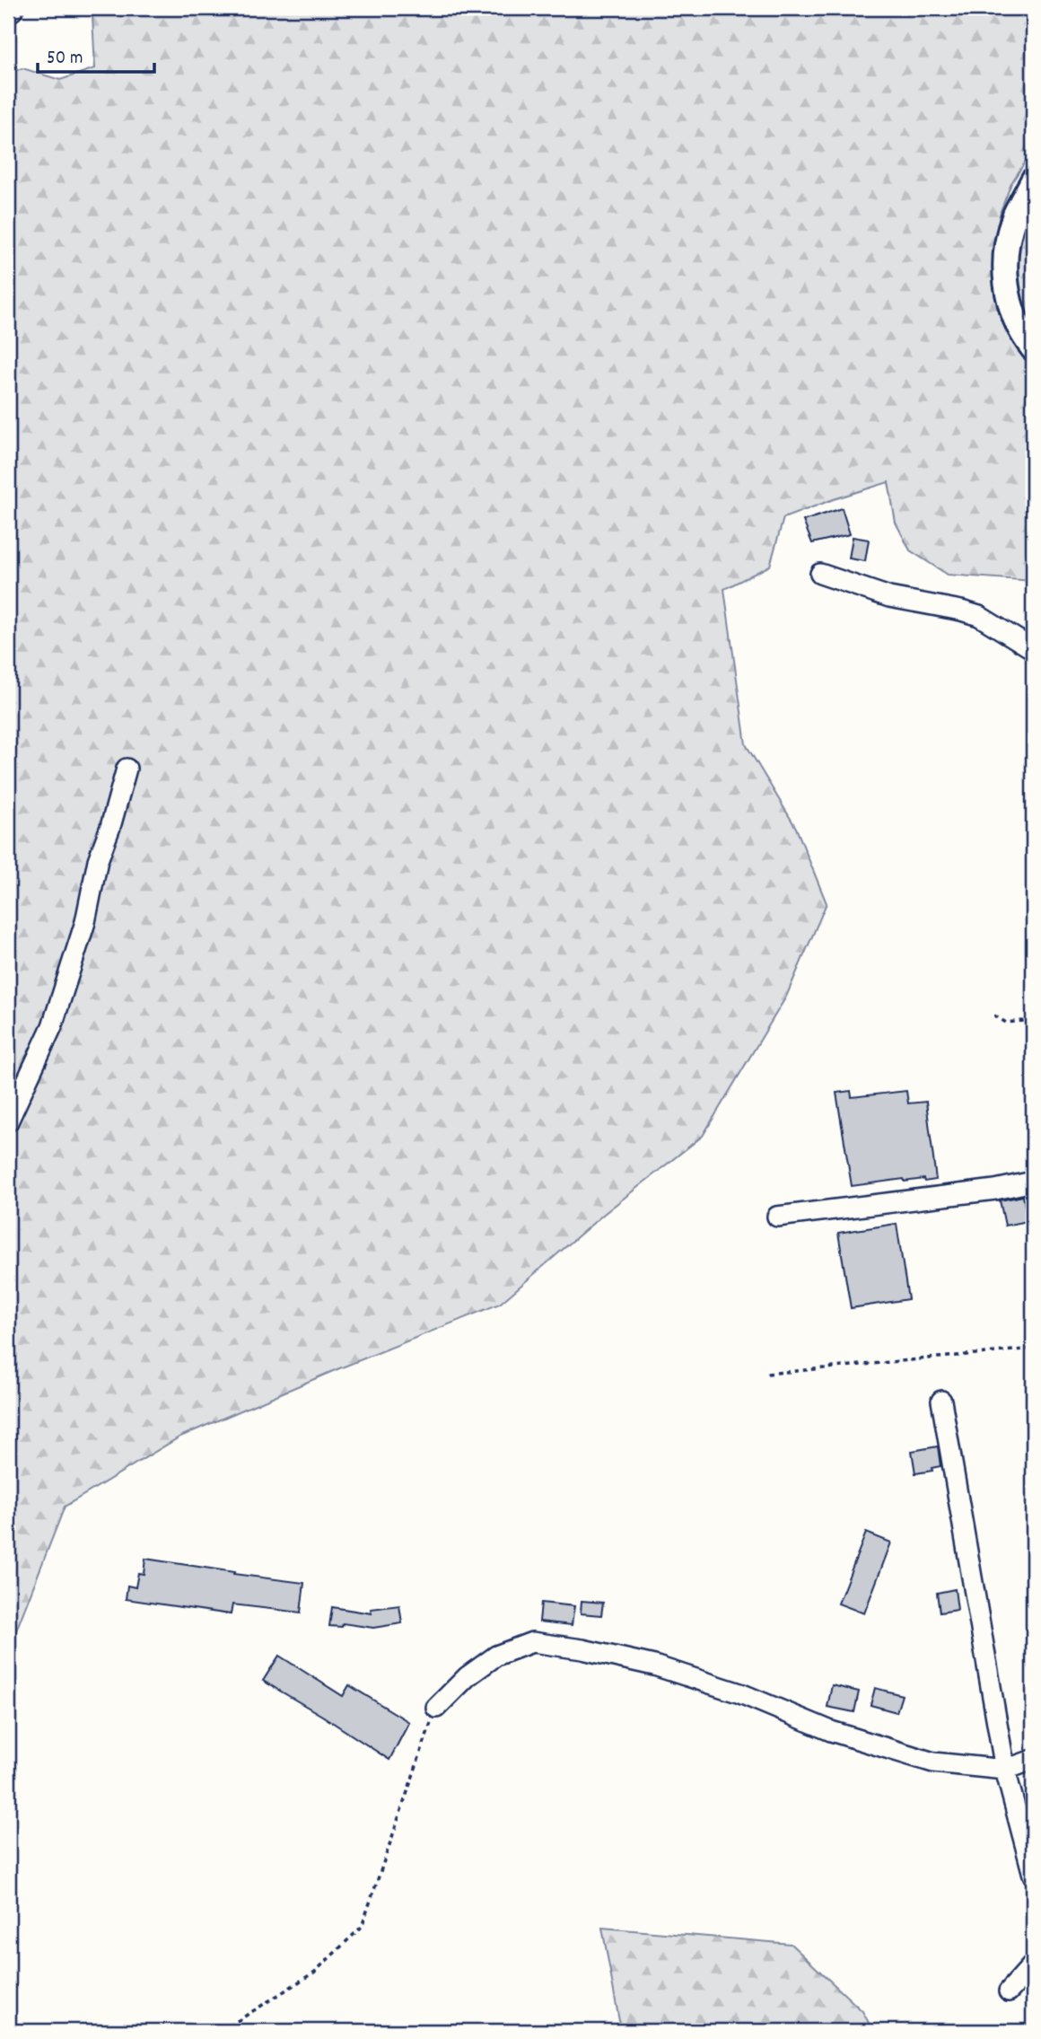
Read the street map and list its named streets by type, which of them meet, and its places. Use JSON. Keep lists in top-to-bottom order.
{
  "scale_bar": "50 m"
}
